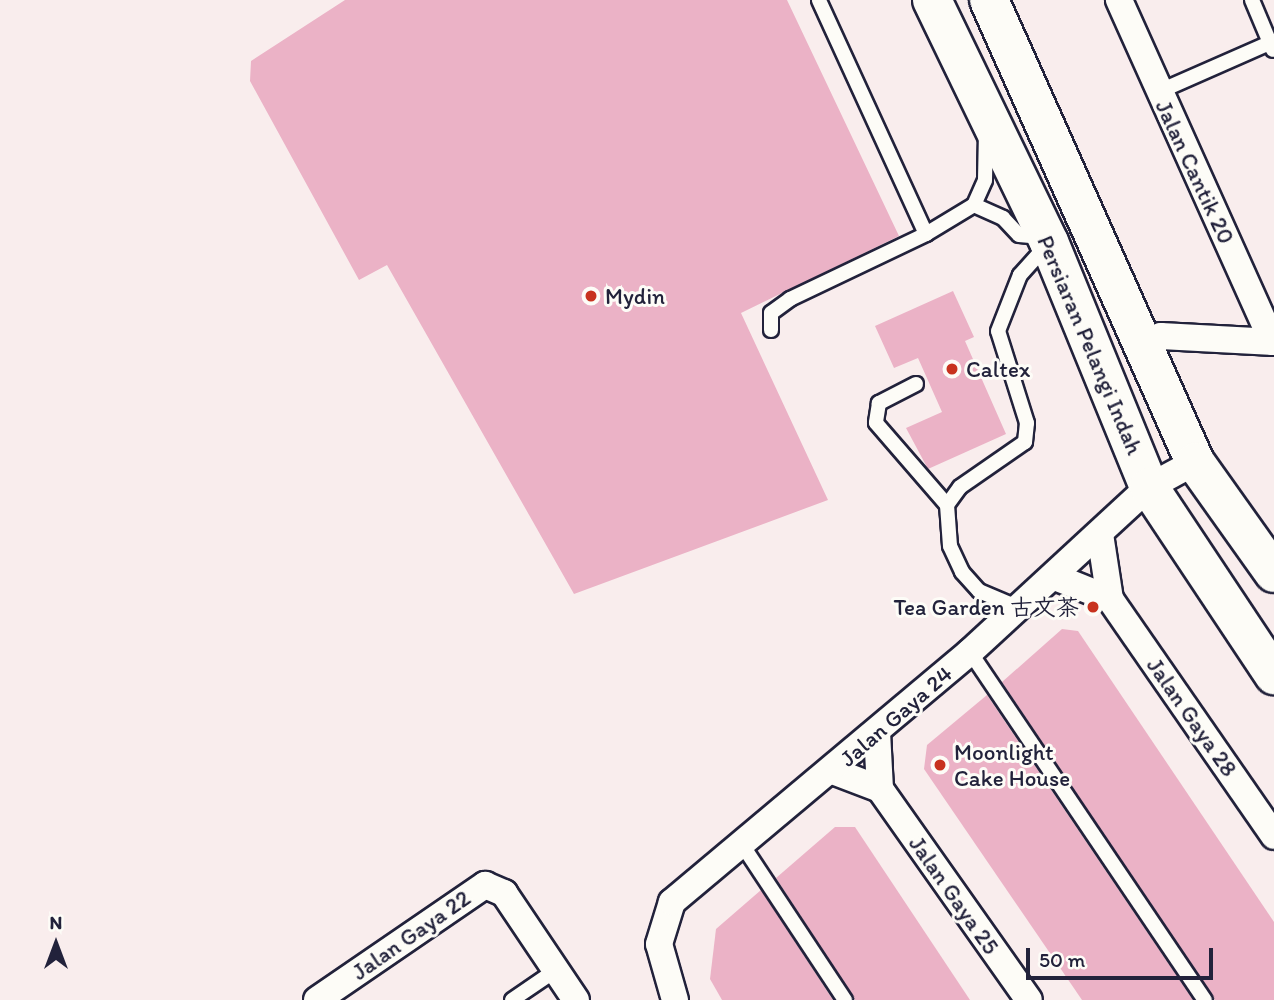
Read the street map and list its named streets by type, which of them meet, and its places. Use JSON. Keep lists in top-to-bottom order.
{
  "streets": {
    "main road": ["Persiaran Pelangi Indah"],
    "street": [
      "Jalan Cantik 20",
      "Jalan Gaya 24",
      "Jalan Gaya 28",
      "Jalan Gaya 25",
      "Jalan Gaya 22"
    ]
  },
  "crossings": [
    ["Persiaran Pelangi Indah", "Jalan Gaya 24"],
    ["Jalan Gaya 24", "Jalan Gaya 28"]
  ],
  "places": [
    "Mydin",
    "Caltex",
    "Tea Garden 古文茶",
    "Moonlight Cake House"
  ],
  "scale_bar": "50 m",
  "north": "top"
}
